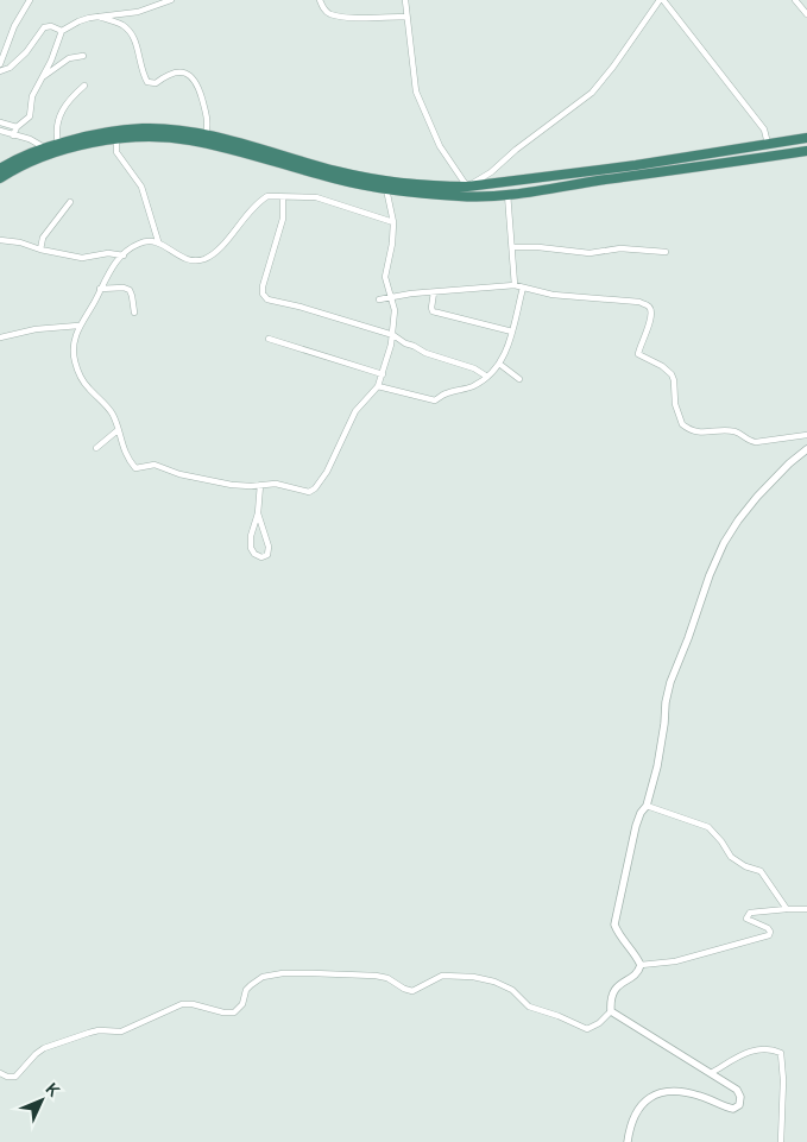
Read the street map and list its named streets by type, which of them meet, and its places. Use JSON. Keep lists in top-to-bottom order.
{
  "north": "top right"
}
